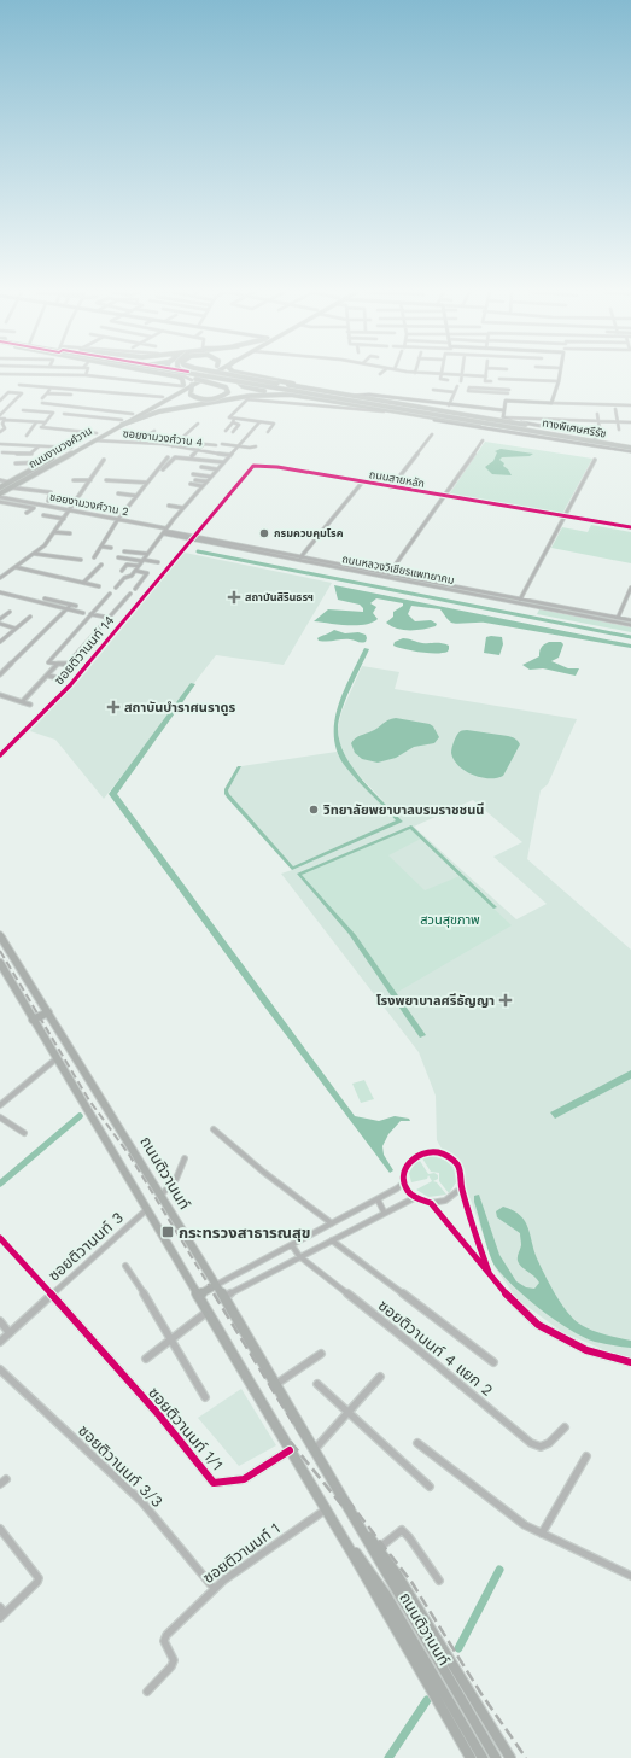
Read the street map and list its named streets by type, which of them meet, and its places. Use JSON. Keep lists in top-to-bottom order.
{
  "streets": {
    "highway": ["ทางพิเศษศรีรัช"],
    "main road": ["ถนนงามวงศ์วาน", "ถนนติวานนท์"],
    "street": [
      "ซอยงามวงศ์วาน 4",
      "ถนนสายหลัก",
      "ซอยงามวงศ์วาน 2",
      "ถนนหลวงวิเชียรแพทยาคม",
      "ซอยติวานนท์ 14",
      "ซอยติวานนท์ 3",
      "ซอยติวานนท์ 4 แยก 2",
      "ซอยติวานนท์ 1/1",
      "ซอยติวานนท์ 3/3",
      "ซอยติวานนท์ 1"
    ]
  },
  "crossings": [
    ["ซอยงามวงศ์วาน 4", "ถนนงามวงศ์วาน"],
    ["ถนนงามวงศ์วาน", "ซอยงามวงศ์วาน 2"],
    ["ถนนสายหลัก", "ถนนหลวงวิเชียรแพทยาคม"],
    ["ถนนสายหลัก", "ซอยติวานนท์ 14"],
    ["ซอยงามวงศ์วาน 2", "ถนนหลวงวิเชียรแพทยาคม"],
    ["ถนนหลวงวิเชียรแพทยาคม", "ซอยติวานนท์ 14"],
    ["ถนนติวานนท์", "ซอยติวานนท์ 3"],
    ["ถนนติวานนท์", "ซอยติวานนท์ 1/1"],
    ["ถนนติวานนท์", "ซอยติวานนท์ 1"],
    ["ซอยติวานนท์ 3", "ซอยติวานนท์ 1/1"],
    ["ซอยติวานนท์ 3/3", "ซอยติวานนท์ 1"]
  ],
  "parks": ["สวนสุขภาพ"],
  "places": {
    "other": ["กรมควบคุมโรค", "วิทยาลัยพยาบาลบรมราชชนนี"],
    "health": ["สถาบันสิรินธรฯ", "สถาบันบำราศนราดูร", "โรงพยาบาลศรีธัญญา"],
    "transit": ["กระทรวงสาธารณสุข"]
  }
}
